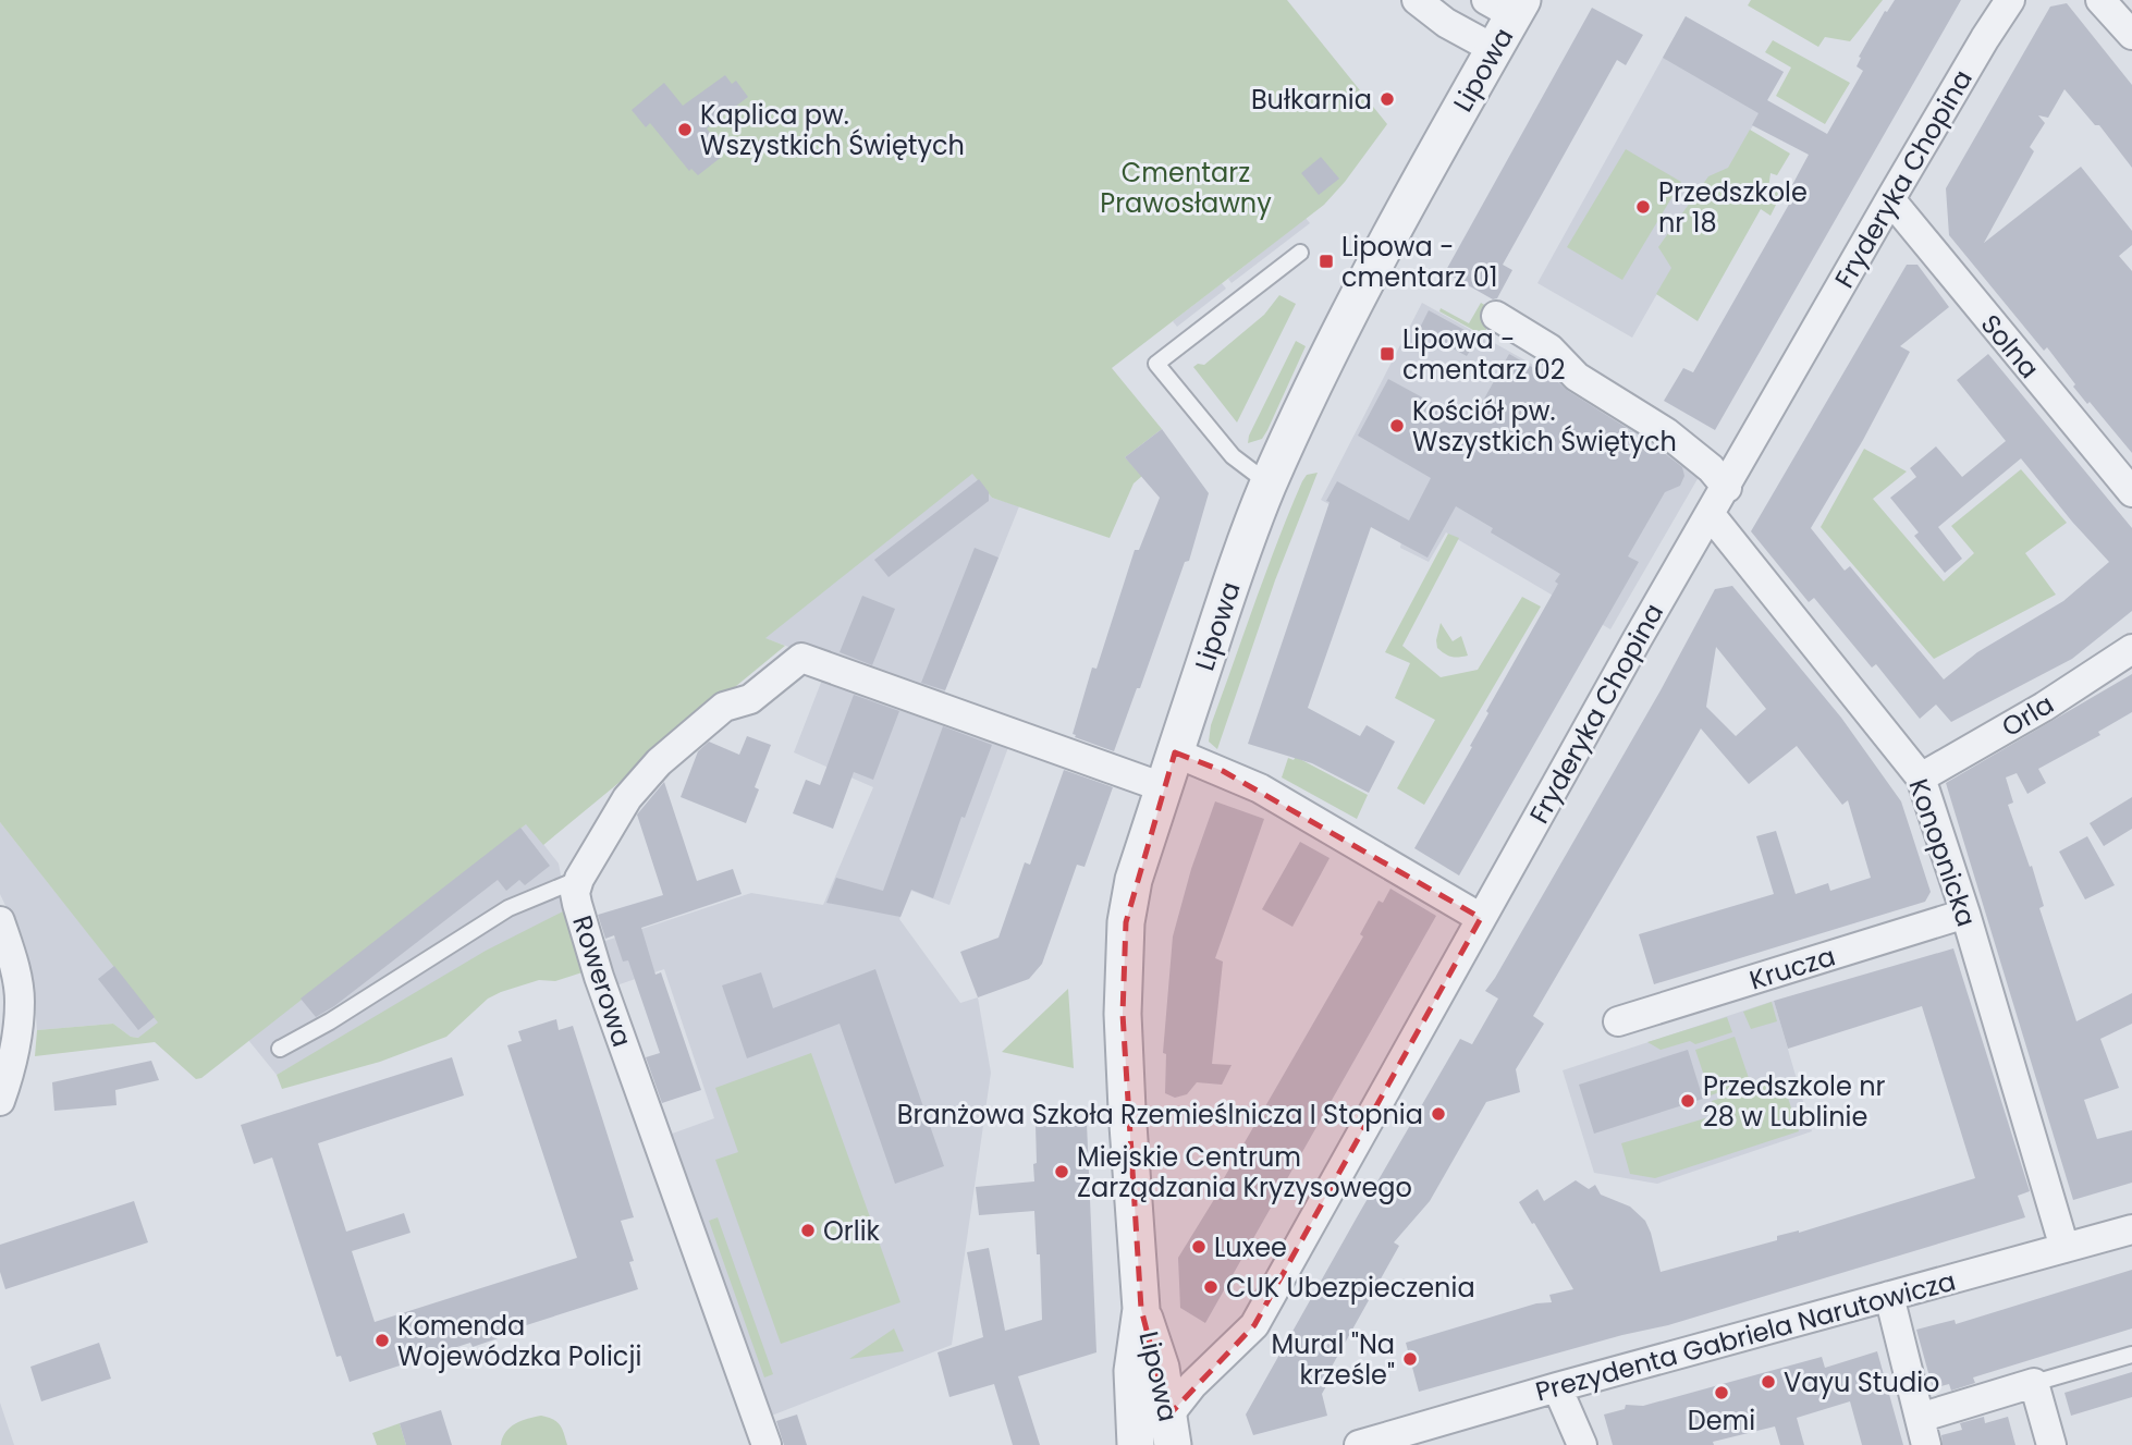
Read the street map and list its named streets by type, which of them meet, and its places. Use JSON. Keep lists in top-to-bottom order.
{
  "streets": {
    "street": [
      "Lipowa",
      "Fryderyka Chopina",
      "Solna",
      "Orla",
      "Konopnicka",
      "Krucza",
      "Rowerowa",
      "Prezydenta Gabriela Narutowicza"
    ]
  },
  "crossings": [
    ["Lipowa", "Fryderyka Chopina"],
    ["Lipowa", "Rowerowa"],
    ["Fryderyka Chopina", "Solna"],
    ["Fryderyka Chopina", "Konopnicka"],
    ["Orla", "Konopnicka"],
    ["Konopnicka", "Krucza"],
    ["Konopnicka", "Prezydenta Gabriela Narutowicza"]
  ],
  "parks": ["Cmentarz Prawosławny"],
  "places": {
    "other": [
      "Bułkarnia",
      "Kaplica pw. Wszystkich Świętych",
      "Przedszkole nr 18",
      "Kościół pw. Wszystkich Świętych",
      "Przedszkole nr 28 w Lublinie",
      "Branżowa Szkoła Rzemieślnicza I Stopnia",
      "Miejskie Centrum Zarządzania Kryzysowego",
      "Orlik",
      "Luxee",
      "CUK Ubezpieczenia",
      "Komenda Wojewódzka Policji",
      "Mural \"Na krześle\"",
      "Vayu Studio",
      "Demi"
    ],
    "transit": ["Lipowa - cmentarz 01", "Lipowa - cmentarz 02"]
  }
}
